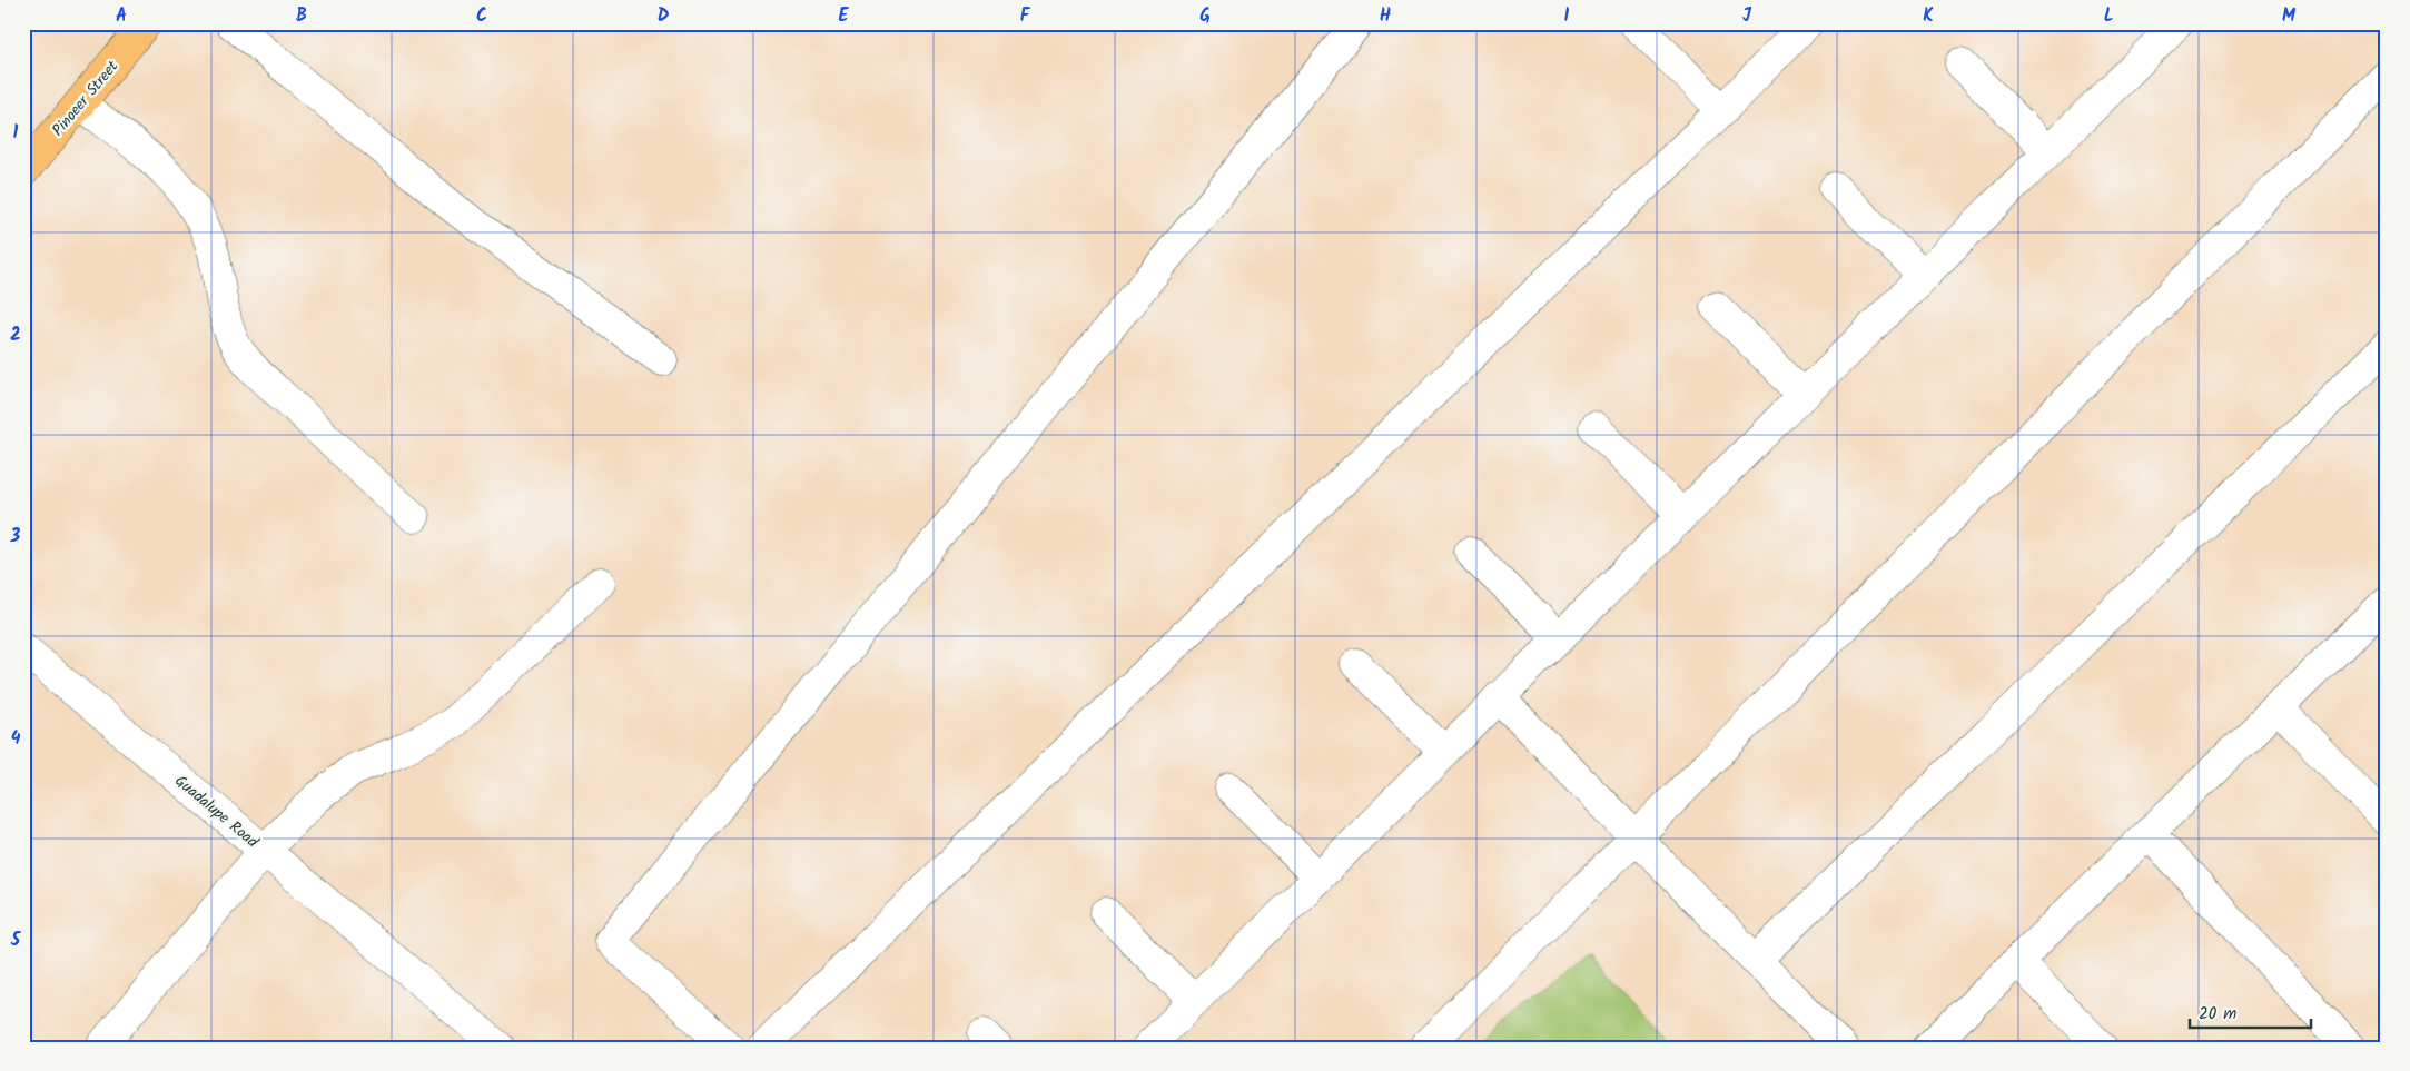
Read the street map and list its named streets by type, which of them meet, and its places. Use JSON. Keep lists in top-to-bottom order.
{
  "streets": {
    "main road": ["Pinoeer Street"],
    "street": ["Guadalupe Road"]
  },
  "scale_bar": "20 m",
  "grid": {
    "columns": [
      "A",
      "B",
      "C",
      "D",
      "E",
      "F",
      "G",
      "H",
      "I",
      "J",
      "K",
      "L",
      "M"
    ],
    "rows": [
      "1",
      "2",
      "3",
      "4",
      "5"
    ]
  }
}
